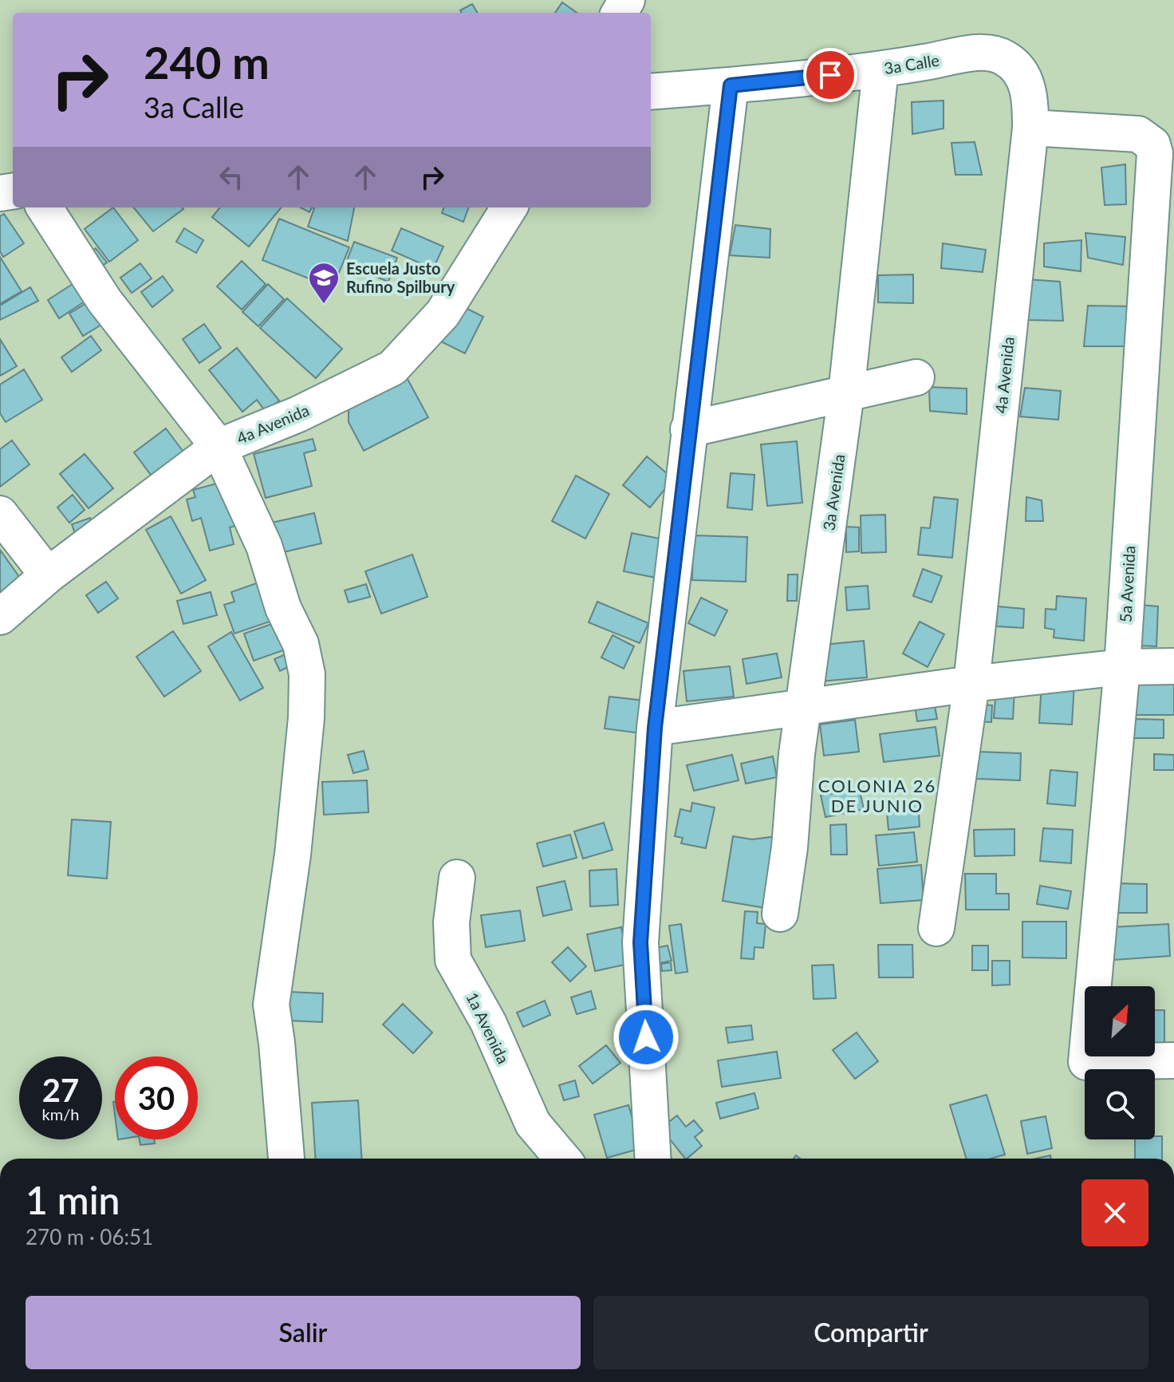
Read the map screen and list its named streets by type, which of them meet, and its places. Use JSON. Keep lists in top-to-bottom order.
{
  "streets": {
    "street": [
      "3a Calle",
      "4a Avenida",
      "3a Avenida",
      "5a Avenida",
      "1a Avenida"
    ]
  },
  "crossings": [
    ["3a Calle", "4a Avenida"],
    ["3a Calle", "3a Avenida"],
    ["4a Avenida", "5a Avenida"]
  ],
  "districts": ["COLONIA 26 DE JUNIO"],
  "places": {
    "school or university": ["Escuela Justo Rufino Spilbury"]
  },
  "north": "top right",
  "page": {
    "turn": ["240 m", "3a Calle"],
    "speed": "27 km/h",
    "limit": "30",
    "heading": ["1 min", "270 m · 06:51"],
    "buttons": ["Salir", "Compartir"]
  }
}
